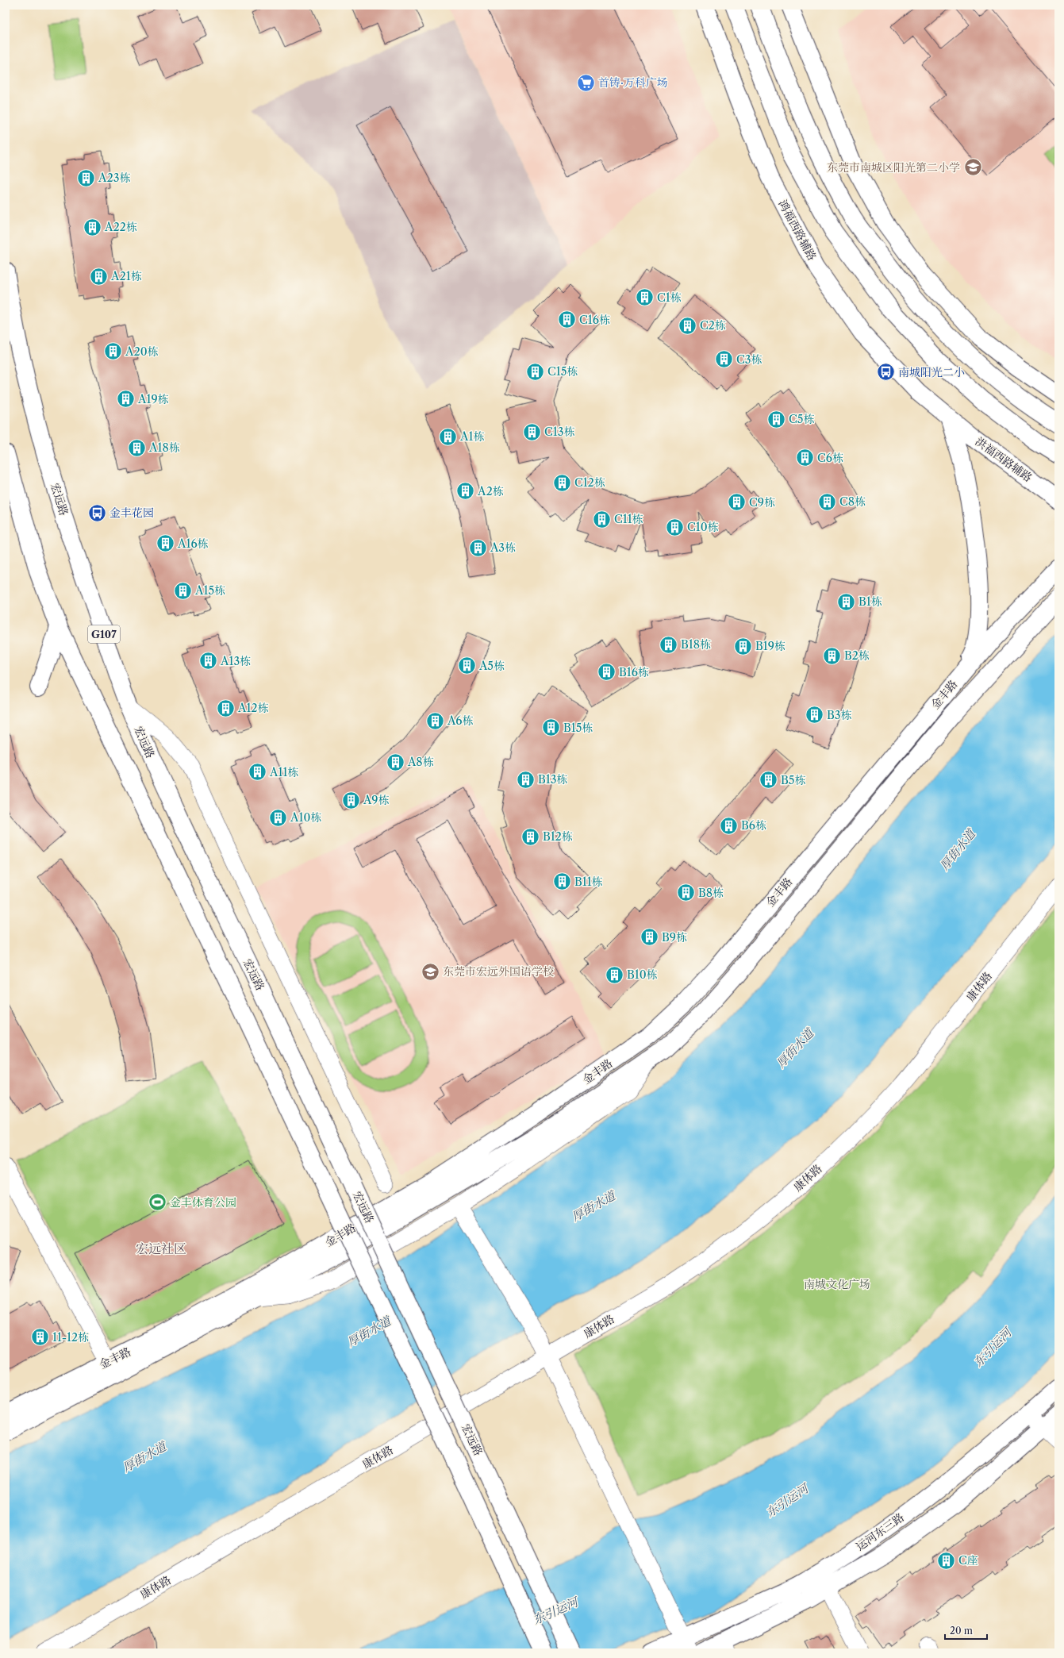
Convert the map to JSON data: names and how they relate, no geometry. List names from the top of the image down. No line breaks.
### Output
{"streets":{"main road":["鸿福西路辅路","洪福西路辅路","宏远路","G107","金丰路","运河东三路"],"street":["康体路"]},"crossings":[["鸿福西路辅路","洪福西路辅路"]],"districts":["宏远社区"],"water":["厚街水道","东引运河"],"parks":["南城文化广场"],"places":{"supermarket":["首铸·万科广场"],"school or university":["东莞市南城区阳光第二小学","东莞市宏远外国语学校"],"building":["A23栋","A22栋","A21栋","C1栋","C16栋","C2栋","A20栋","C3栋","C15栋","A19栋","C5栋","C13栋","A1栋","A18栋","C6栋","C12栋","A2栋","C8栋","C9栋","C11栋","C10栋","A16栋","A3栋","A15栋","B1栋","B18栋","B19栋","B2栋","A13栋","A5栋","B16栋","A12栋","B3栋","A6栋","B15栋","A8栋","A11栋","B13栋","B5栋","A9栋","A10栋","B6栋","B12栋","B11栋","B8栋","B9栋","B10栋","11-12栋","C座"],"bus stop":["南城阳光二小","金丰花园"],"sports":["金丰体育公园"]},"scale_bar":"20 m"}
